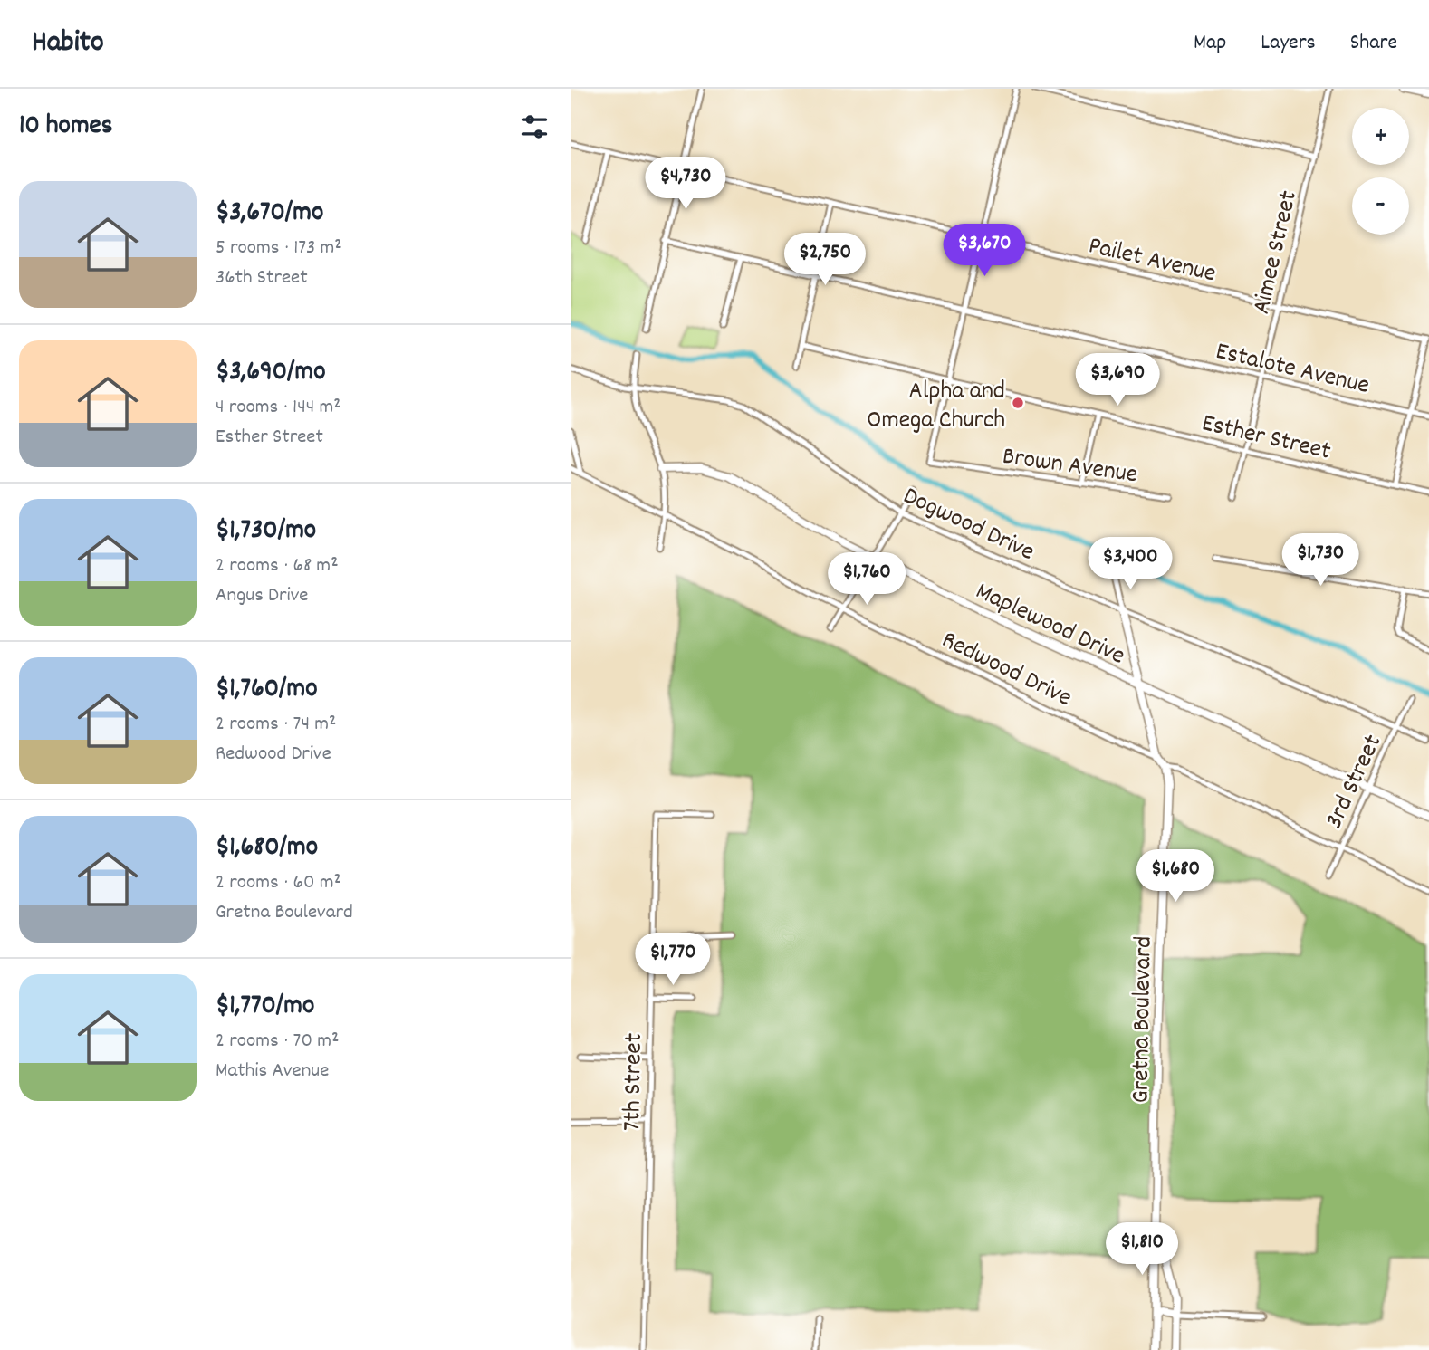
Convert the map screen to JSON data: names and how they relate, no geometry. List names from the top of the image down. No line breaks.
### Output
{"streets":{"street":["Aimee Street","Pailet Avenue","Estalote Avenue","Esther Street","Brown Avenue","Dogwood Drive","Maplewood Drive","Redwood Drive","3rd Street","Gretna Boulevard","7th Street"]},"crossings":[["Aimee Street","Pailet Avenue"],["Aimee Street","Estalote Avenue"],["Aimee Street","Esther Street"],["Esther Street","Brown Avenue"],["Dogwood Drive","3rd Street"],["Maplewood Drive","3rd Street"]],"places":["Alpha and Omega Church"],"page":{"header":"Habito","nav":["Map","Layers","Share"],"heading":"10 homes","map_buttons":["+","−"],"price":["$4,730","$3,670","$2,750","$3,690","$1,730","$3,400","$1,760","$1,680","$1,770","$1,810"],"list":[{"name":"$3,670/mo","note":"5 rooms · 173 m² · 36th Street"},{"name":"$3,690/mo","note":"4 rooms · 144 m² · Esther Street"},{"name":"$1,730/mo","note":"2 rooms · 68 m² · Angus Drive"},{"name":"$1,760/mo","note":"2 rooms · 74 m² · Redwood Drive"},{"name":"$1,680/mo","note":"2 rooms · 60 m² · Gretna Boulevard"},{"name":"$1,770/mo","note":"2 rooms · 70 m² · Mathis Avenue"}]}}
